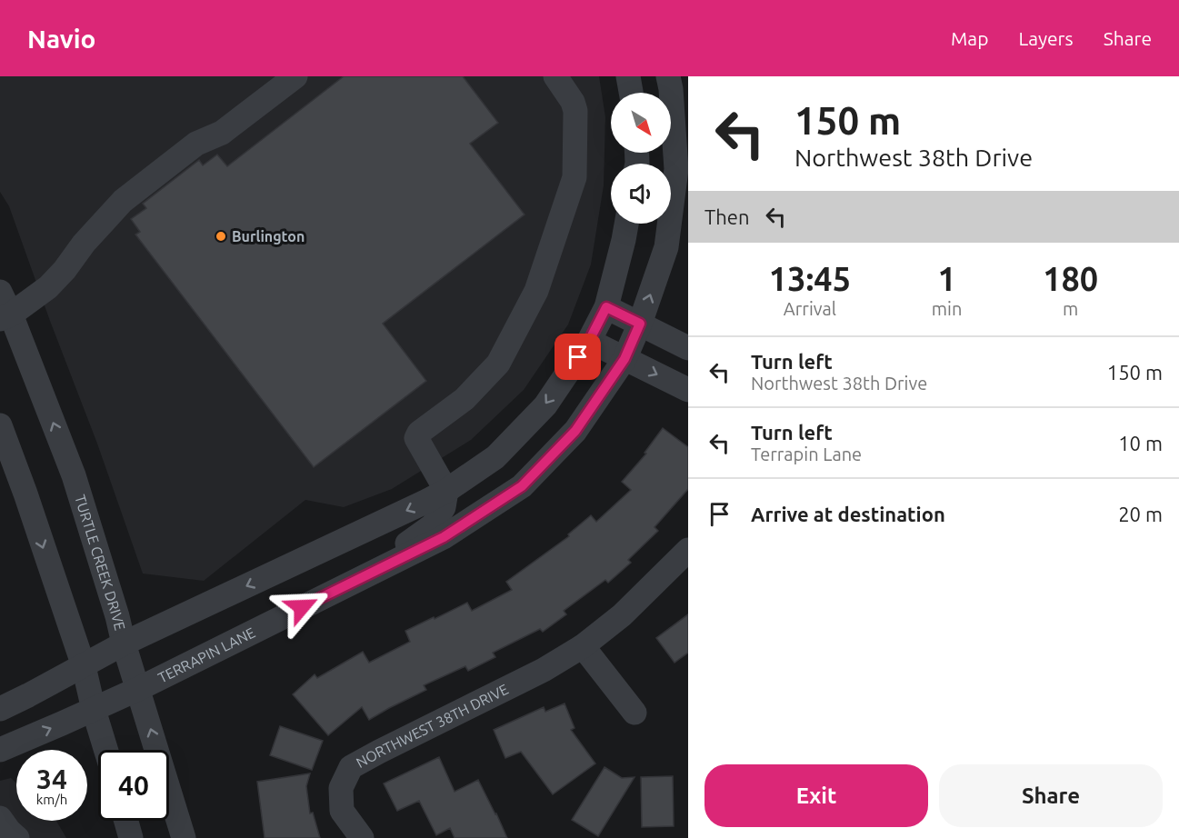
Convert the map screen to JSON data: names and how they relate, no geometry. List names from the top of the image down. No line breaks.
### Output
{"streets":{"street":["TURTLE CREEK DRIVE","TERRAPIN LANE","NORTHWEST 38TH DRIVE"]},"crossings":[["TURTLE CREEK DRIVE","TERRAPIN LANE"]],"places":["Burlington"],"north":"bottom right","page":{"header":"Navio","nav":["Map","Layers","Share"],"turn":["150 m","Northwest 38th Drive"],"then":"Then","eta":["13:45","Arrival","1","min","180","m"],"list":[{"name":"Turn left","note":"Northwest 38th Drive","value":"150 m"},{"name":"Turn left","note":"Terrapin Lane","value":"10 m"},{"name":"Arrive at destination","value":"20 m"}],"speed":"34 km/h","limit":"40","buttons":["Exit","Share"]}}
